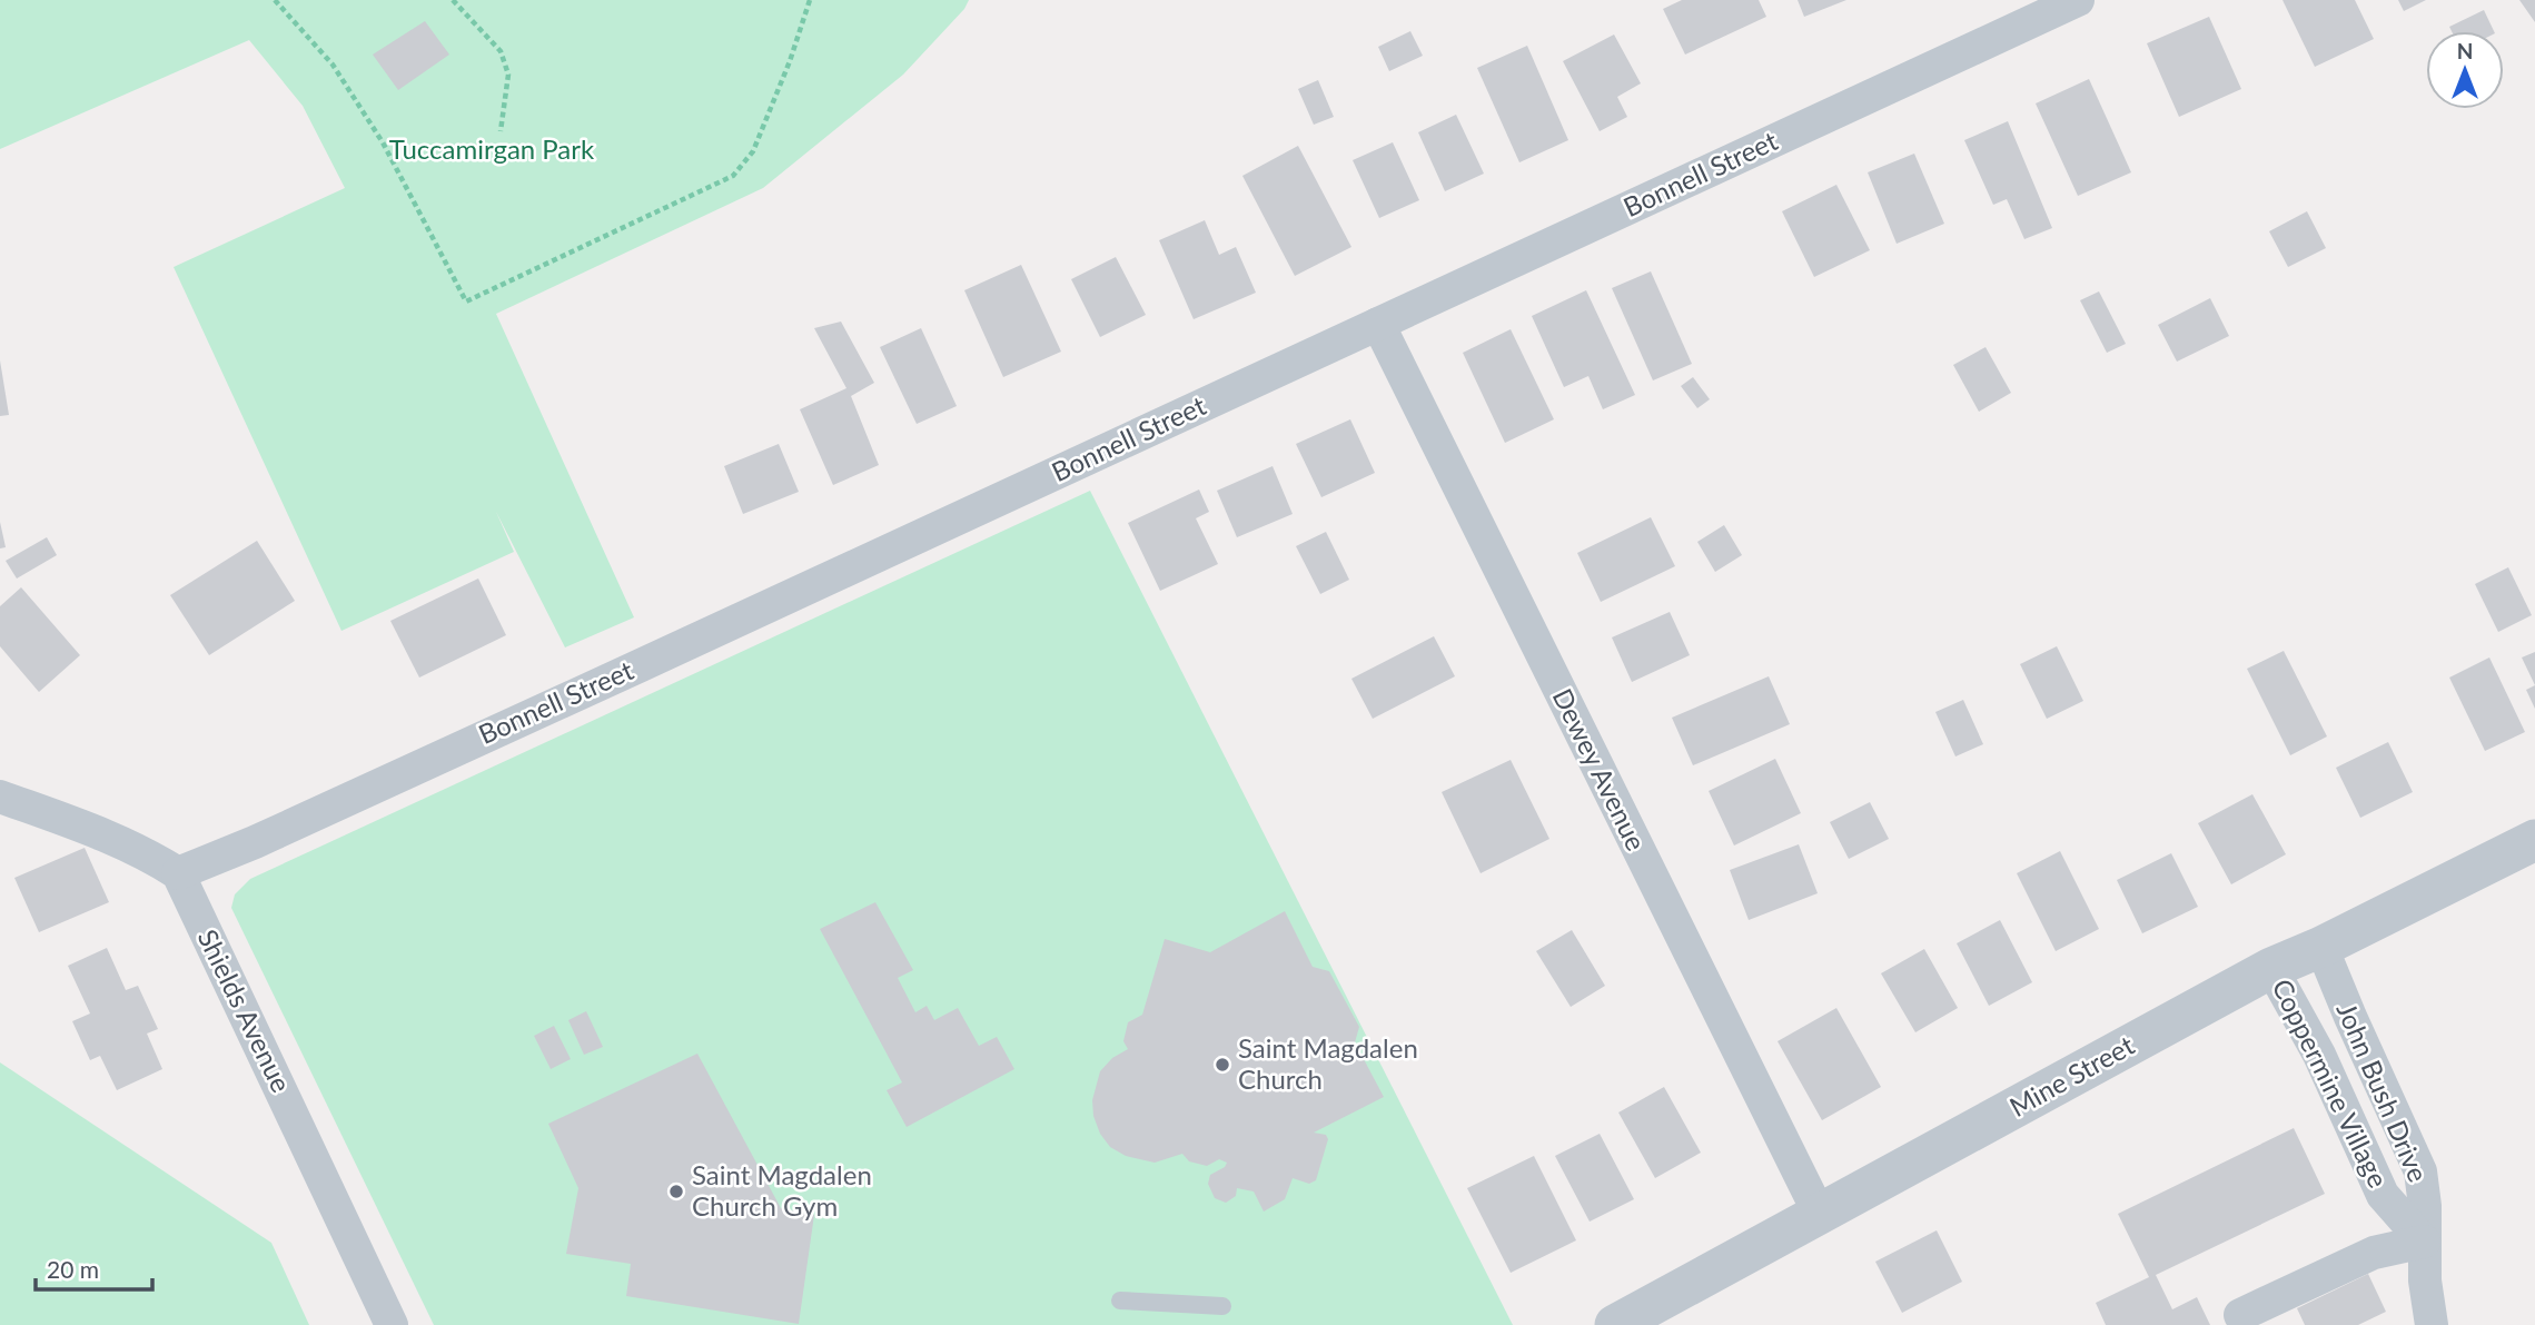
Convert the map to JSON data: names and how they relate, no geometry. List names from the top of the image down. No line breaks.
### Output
{"streets":{"street":["Bonnell Street","Dewey Avenue","Shields Avenue","Mine Street","Coppermine Village","John Bush Drive"]},"crossings":[["Bonnell Street","Dewey Avenue"],["Bonnell Street","Shields Avenue"],["Dewey Avenue","Mine Street"],["Mine Street","Coppermine Village"],["Mine Street","John Bush Drive"],["Coppermine Village","John Bush Drive"]],"parks":["Tuccamirgan Park"],"places":["Saint Magdalen Church","Saint Magdalen Church Gym"],"scale_bar":"20 m","north":"top"}
